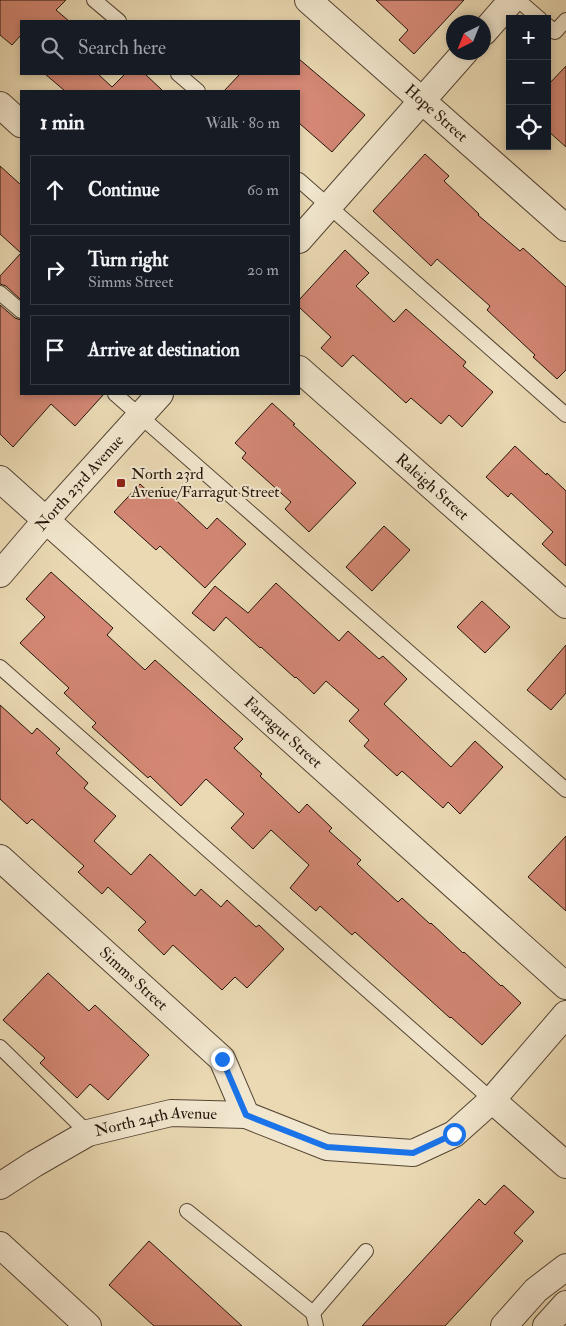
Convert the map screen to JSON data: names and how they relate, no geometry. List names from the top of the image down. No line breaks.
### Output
{"streets":{"street":["Hope Street","North 23rd Avenue","Raleigh Street","Farragut Street","Simms Street","North 24th Avenue"]},"crossings":[["North 23rd Avenue","Farragut Street"],["Simms Street","North 24th Avenue"]],"places":{"transit":["North 23rd Avenue/Farragut Street"]},"north":"bottom left","page":{"map_buttons":["+","−"],"search":"Search here","heading":["1 min","Walk · 80 m"],"list":[["Continue","60 m"],["Turn right","Simms Street","20 m"],"Arrive at destination"]}}
